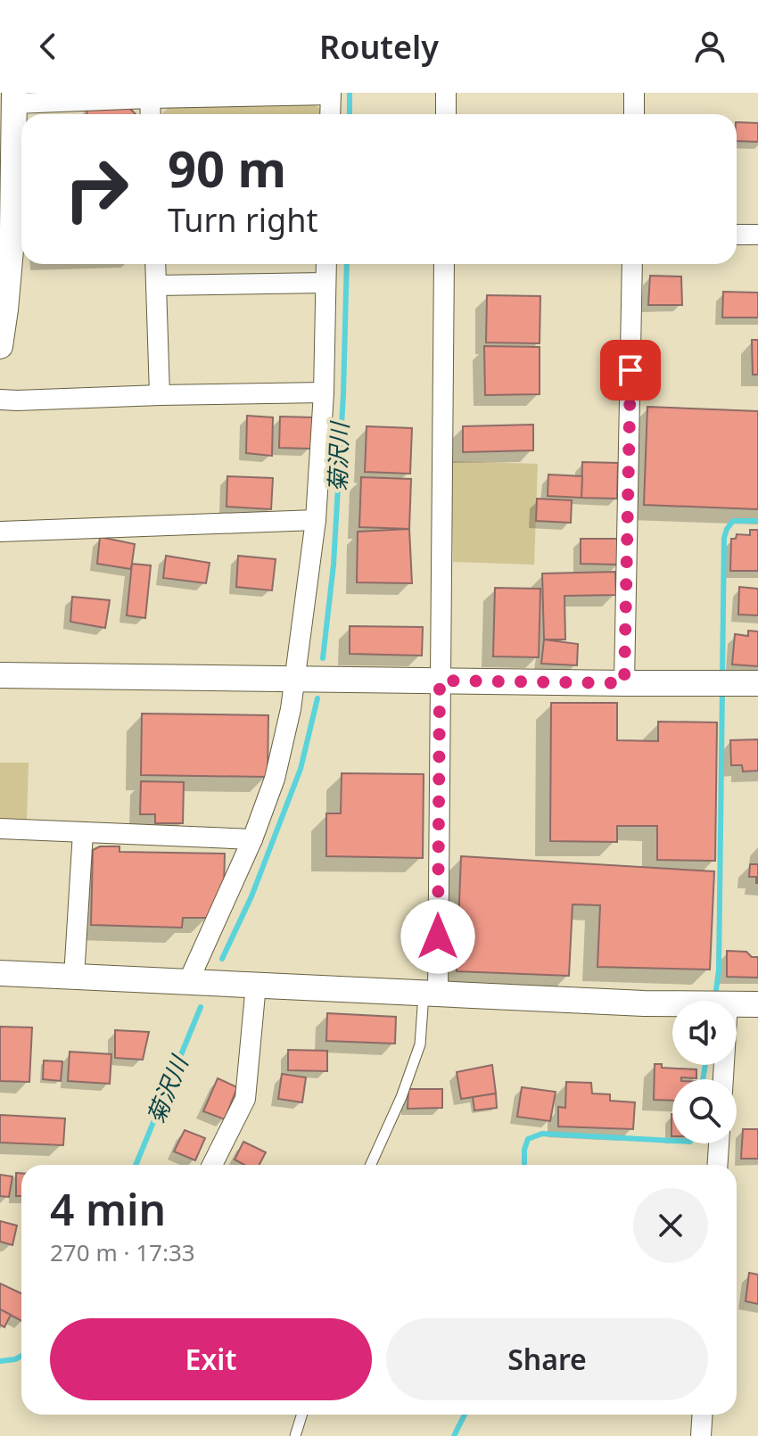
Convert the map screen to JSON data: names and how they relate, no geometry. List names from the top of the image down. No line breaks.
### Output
{"water":["菊沢川"],"page":{"header":"Routely","turn":["90 m","Turn right"],"heading":["4 min","270 m · 17:33"],"buttons":["Exit","Share"]}}
